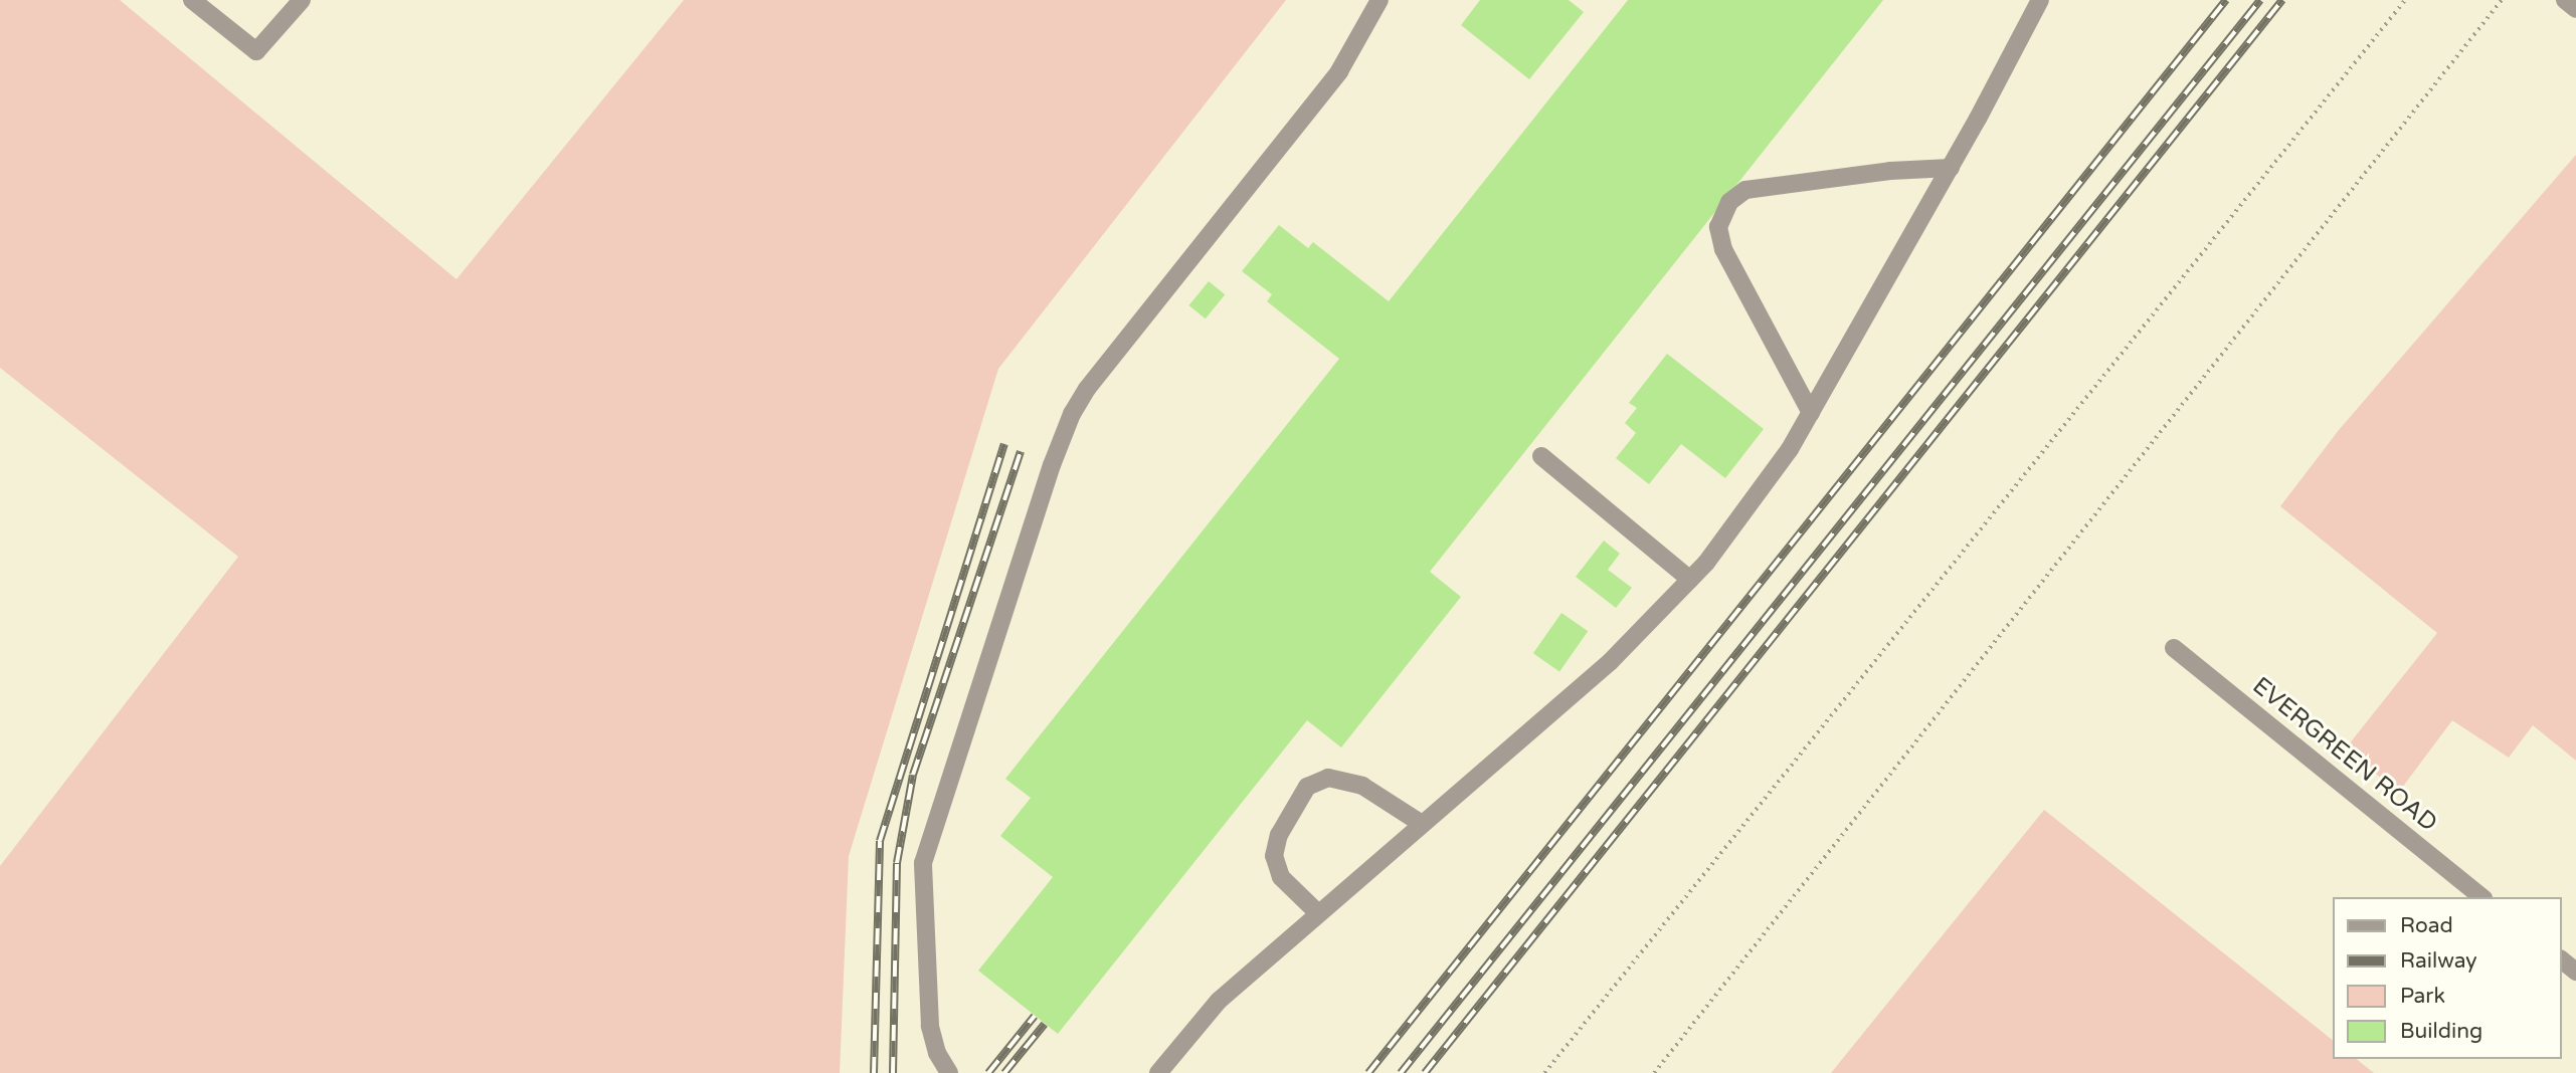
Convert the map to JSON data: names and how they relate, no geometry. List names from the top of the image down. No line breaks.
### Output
{"streets":{"street":["EVERGREEN ROAD"]},"legend":["Road","Railway","Park","Building"]}
